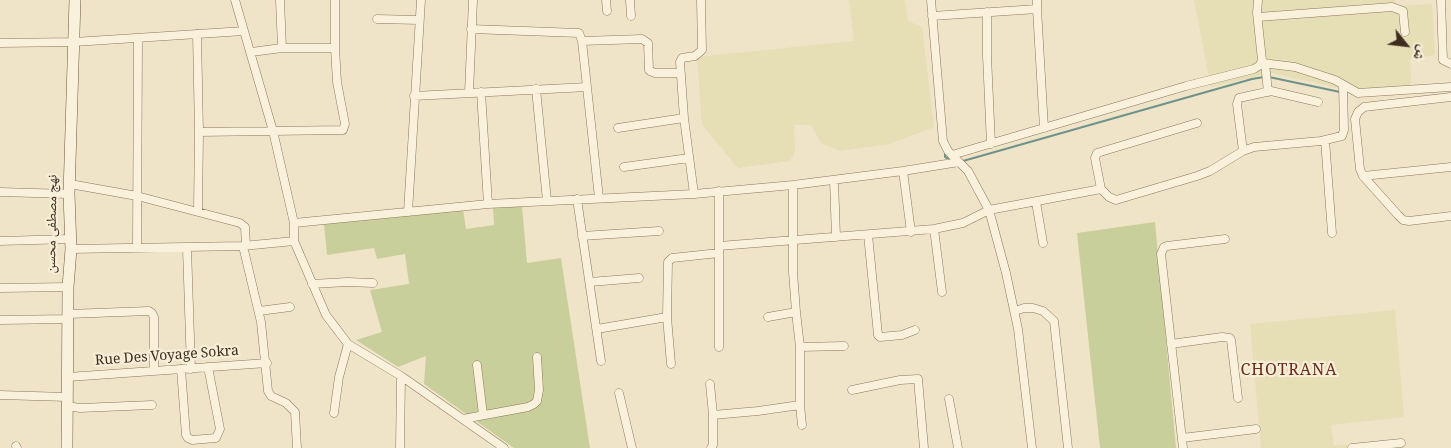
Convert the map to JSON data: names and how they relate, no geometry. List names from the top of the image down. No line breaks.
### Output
{"streets":{"main road":["نهج مصطفى محسن"],"street":["Rue Des Voyage Sokra"]},"crossings":[["نهج مصطفى محسن","Rue Des Voyage Sokra"]],"districts":["CHOTRANA"],"north":"bottom right"}
